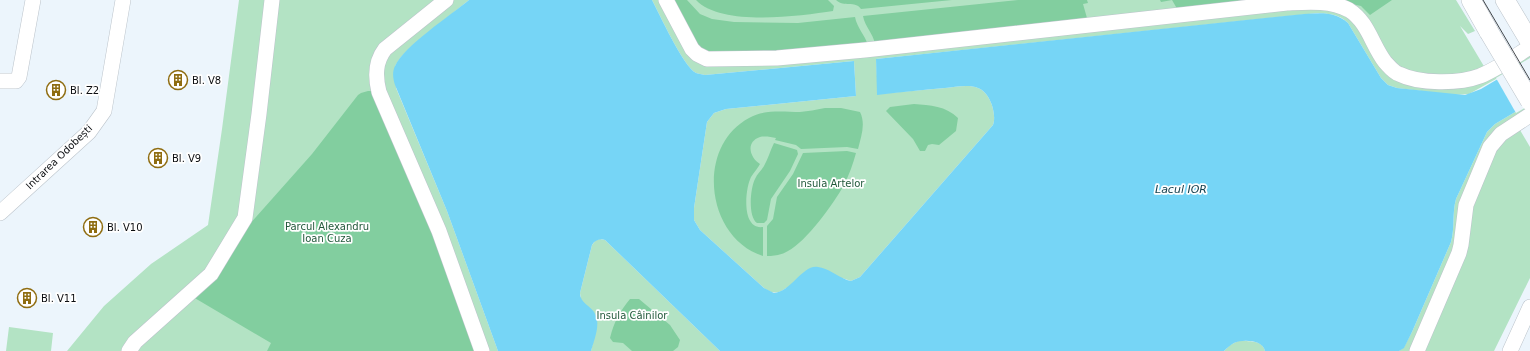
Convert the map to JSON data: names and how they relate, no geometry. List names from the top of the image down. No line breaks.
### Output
{"streets":{"street":["Intrarea Odobești"]},"water":["Lacul IOR"],"parks":["Insula Artelor","Parcul Alexandru Ioan Cuza","Insula Câinilor"],"places":{"building":["Bl. V8","Bl. Z2","Bl. V9","Bl. V10","Bl. V11"]}}
